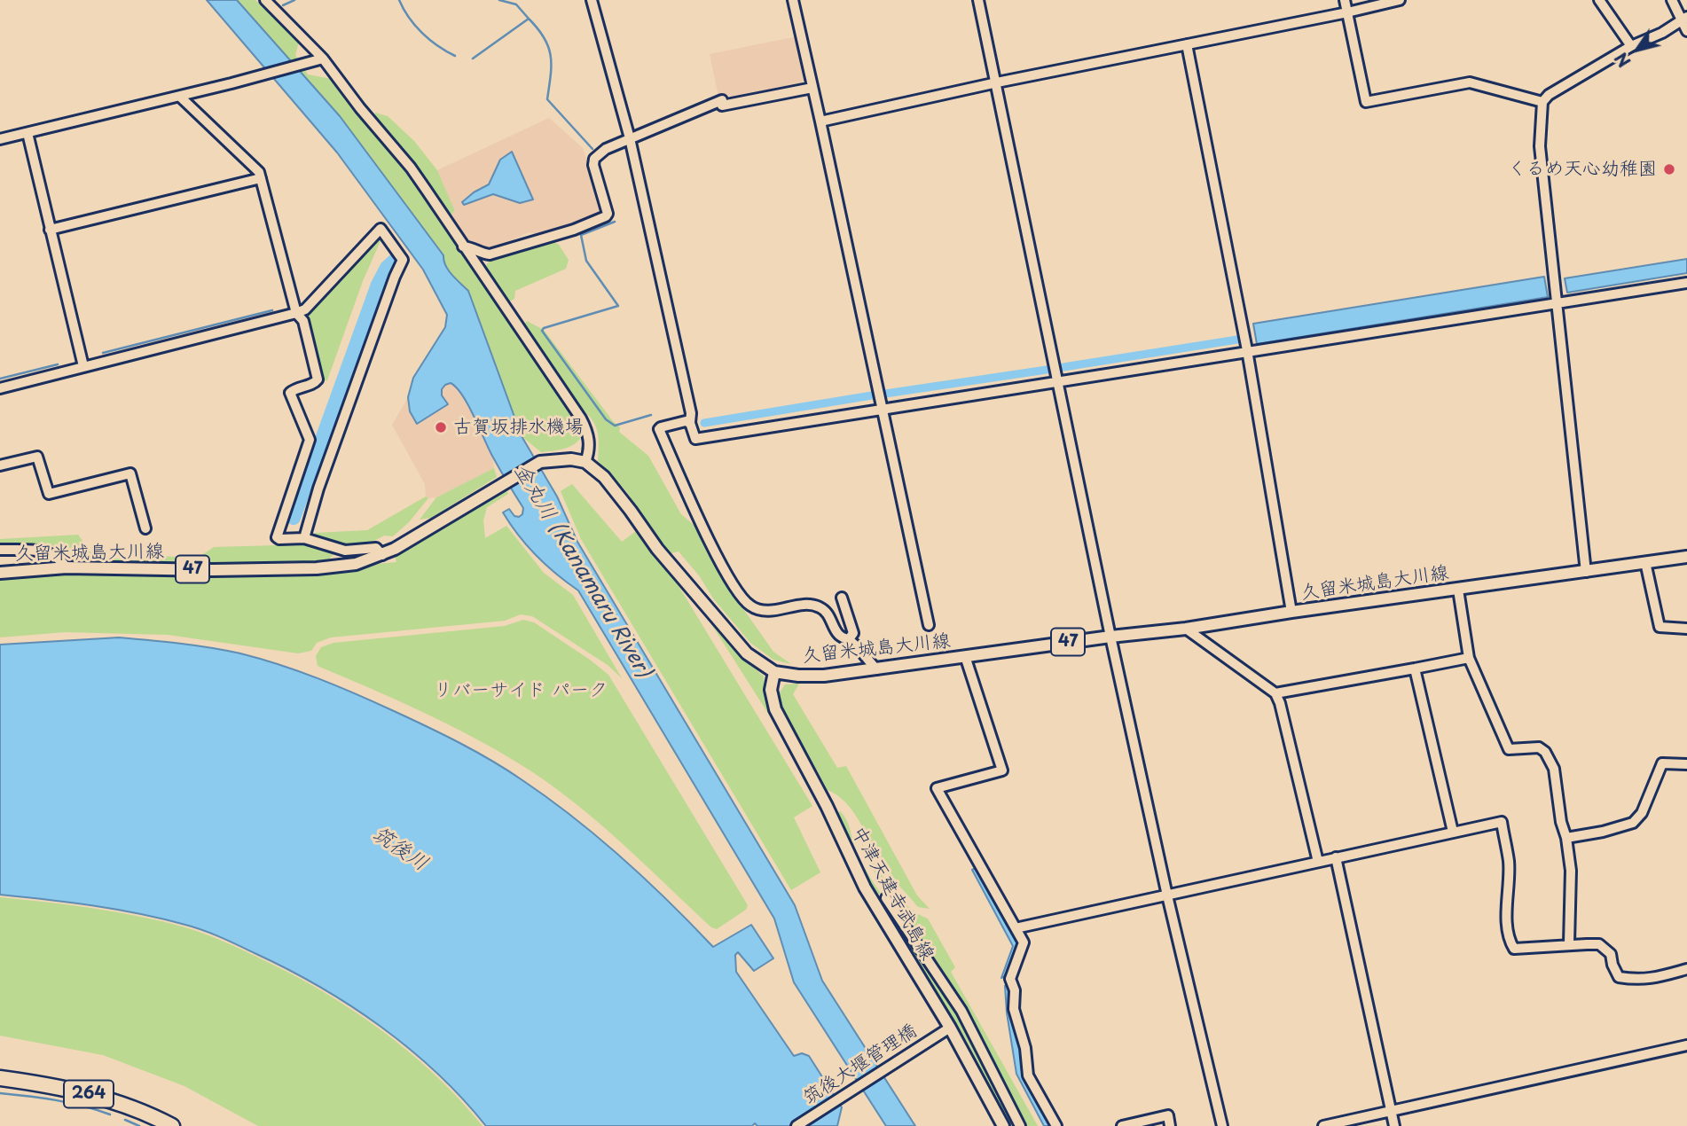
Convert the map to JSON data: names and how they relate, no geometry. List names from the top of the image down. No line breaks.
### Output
{"streets":{"highway":["264"],"main road":["久留米城島大川線","47","中津天建寺武島線"],"street":["筑後大堰管理橋"]},"crossings":[["久留米城島大川線","中津天建寺武島線"],["中津天建寺武島線","筑後大堰管理橋"]],"water":["金丸川 (Kanamaru River)","筑後川"],"parks":["リバーサイド パーク"],"places":["くるめ天心幼稚園","古賀坂排水機場"],"north":"bottom left"}
